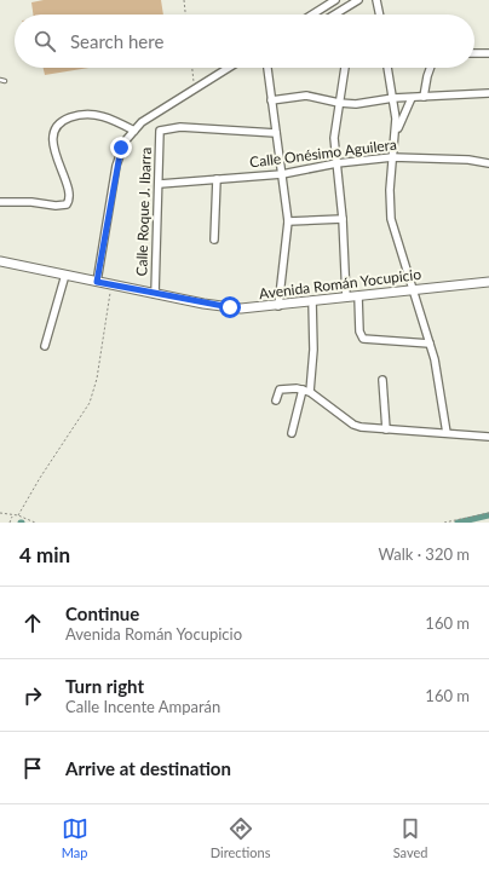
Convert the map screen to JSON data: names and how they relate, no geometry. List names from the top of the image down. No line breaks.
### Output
{"streets":{"street":["Calle Onésimo Aguilera","Calle Roque J. Ibarra","Avenida Román Yocupicio"]},"crossings":[["Calle Onésimo Aguilera","Calle Roque J. Ibarra"],["Calle Roque J. Ibarra","Avenida Román Yocupicio"]],"page":{"search":"Search here","heading":["4 min","Walk · 320 m"],"list":[["Continue","Avenida Román Yocupicio","160 m"],["Turn right","Calle Incente Amparán","160 m"],"Arrive at destination"],"nav":["Map","Directions","Saved"]}}
